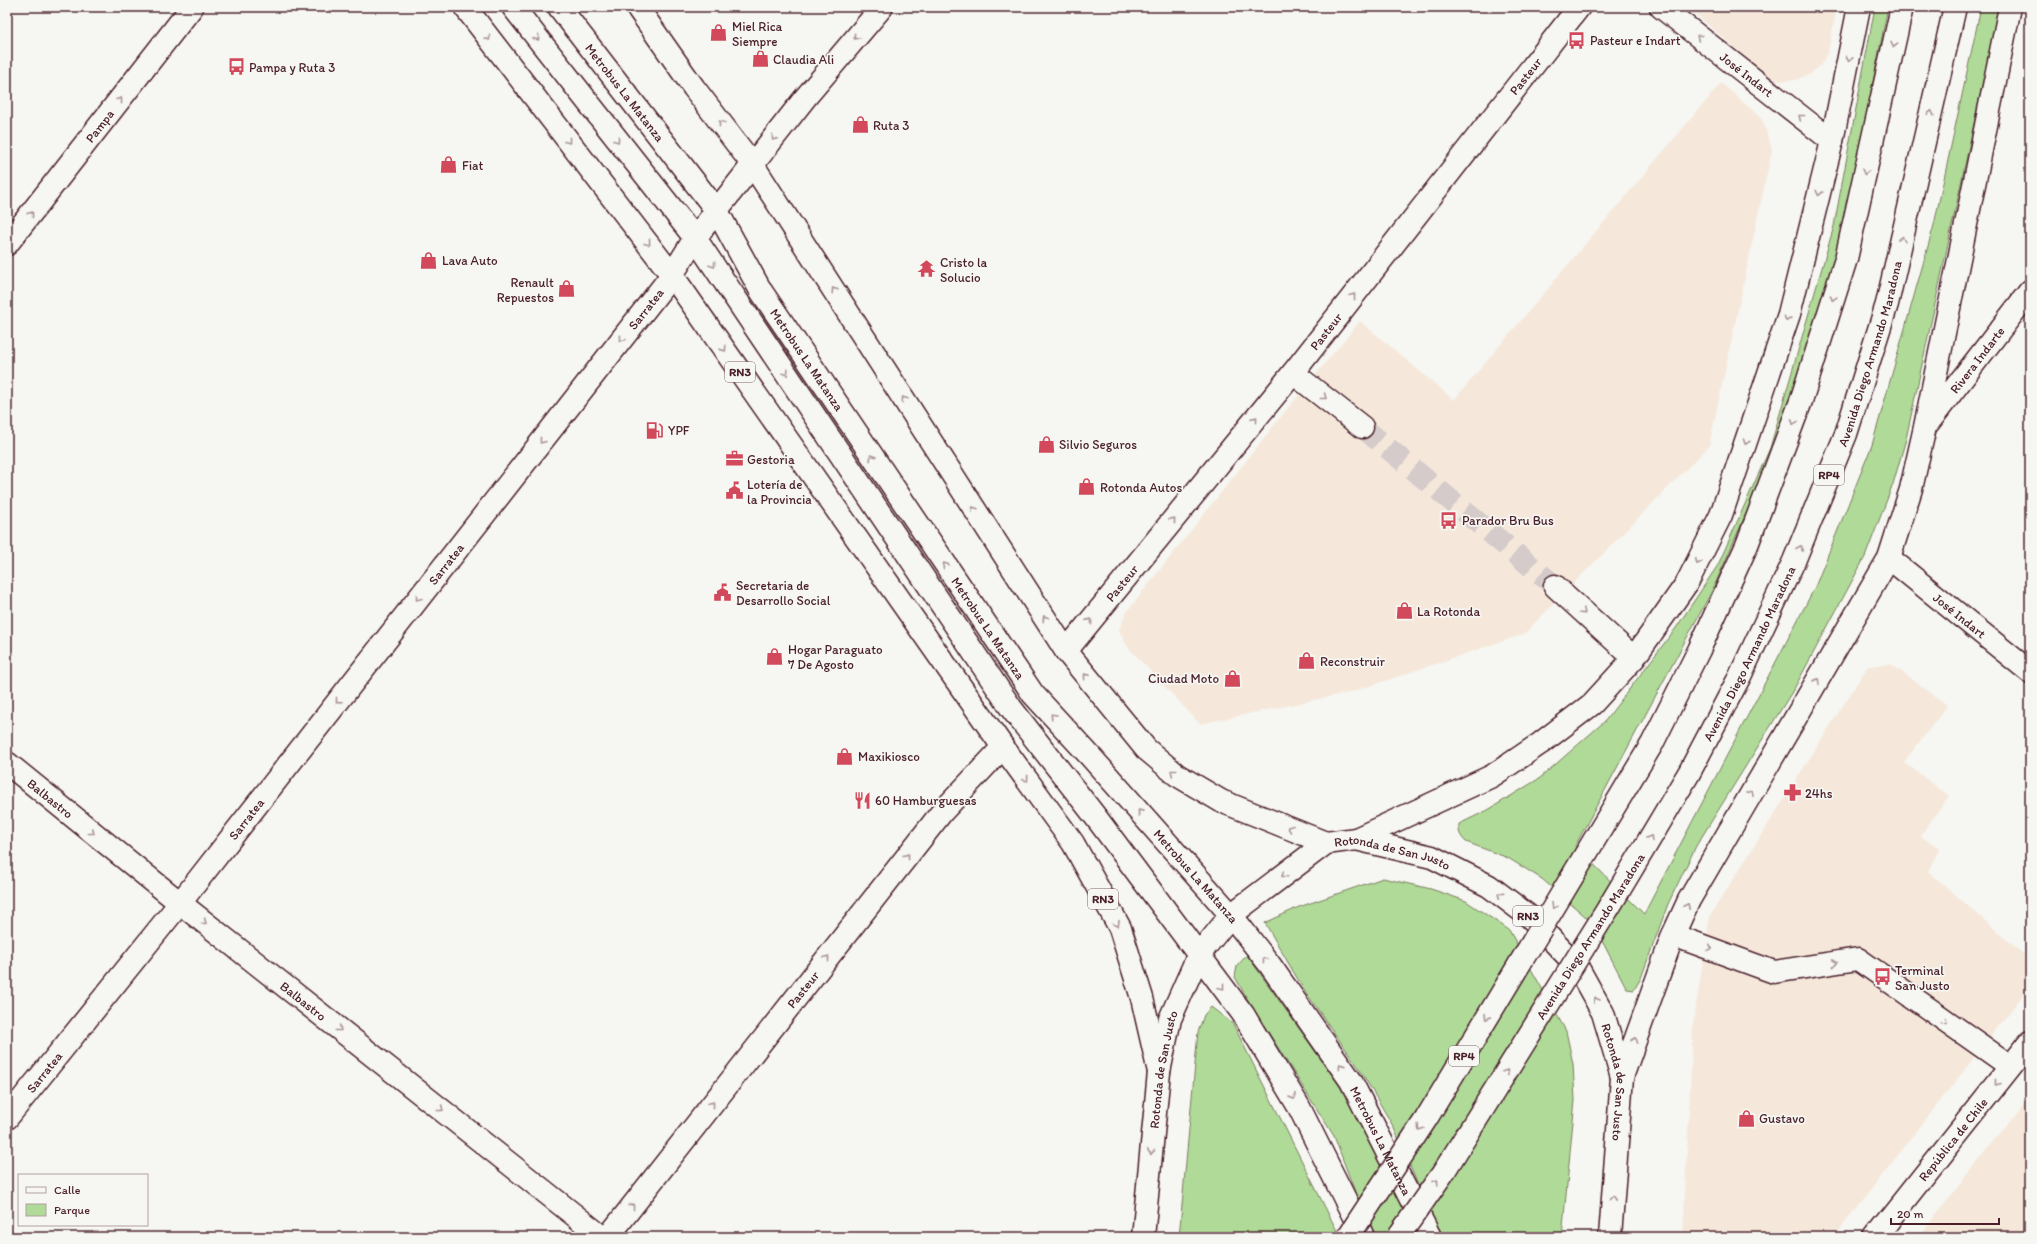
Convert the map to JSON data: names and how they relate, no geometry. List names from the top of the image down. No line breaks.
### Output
{"streets":{"main road":["José Indart","Pasteur","Metrobus La Matanza","Pampa","Sarratea","Avenida Diego Armando Maradona","Rivera Indarte","RN3","RP4","Balbastro","Rotonda de San Justo","República de Chile"]},"crossings":[["Pasteur","RN3"],["Metrobus La Matanza","Sarratea"],["Metrobus La Matanza","Rotonda de San Justo"],["Sarratea","RN3"],["Sarratea","Balbastro"],["RN3","Rotonda de San Justo"]],"one_way":["José Indart","Pasteur","Pampa","Sarratea","Balbastro","República de Chile"],"places":{"shop":["Miel Rica Siempre","Claudia Ali","Ruta 3","Fiat","Lava Auto","Renault Repuestos","Silvio Seguros","Rotonda Autos","La Rotonda","Hogar Paraguato 7 De Agosto","Reconstruir","Ciudad Moto","Maxikiosco","Gustavo"],"bus stop":["Pasteur e Indart","Pampa y Ruta 3","Parador Bru Bus","Terminal San Justo"],"temple":["Cristo la Solucio"],"fuel station":["YPF"],"office":["Gestoria"],"public building":["Lotería de la Provincia","Secretaria de Desarrollo Social"],"pharmacy":["24hs"],"restaurant":["60 Hamburguesas"]},"legend":["Calle","Parque"],"scale_bar":"20 m"}
